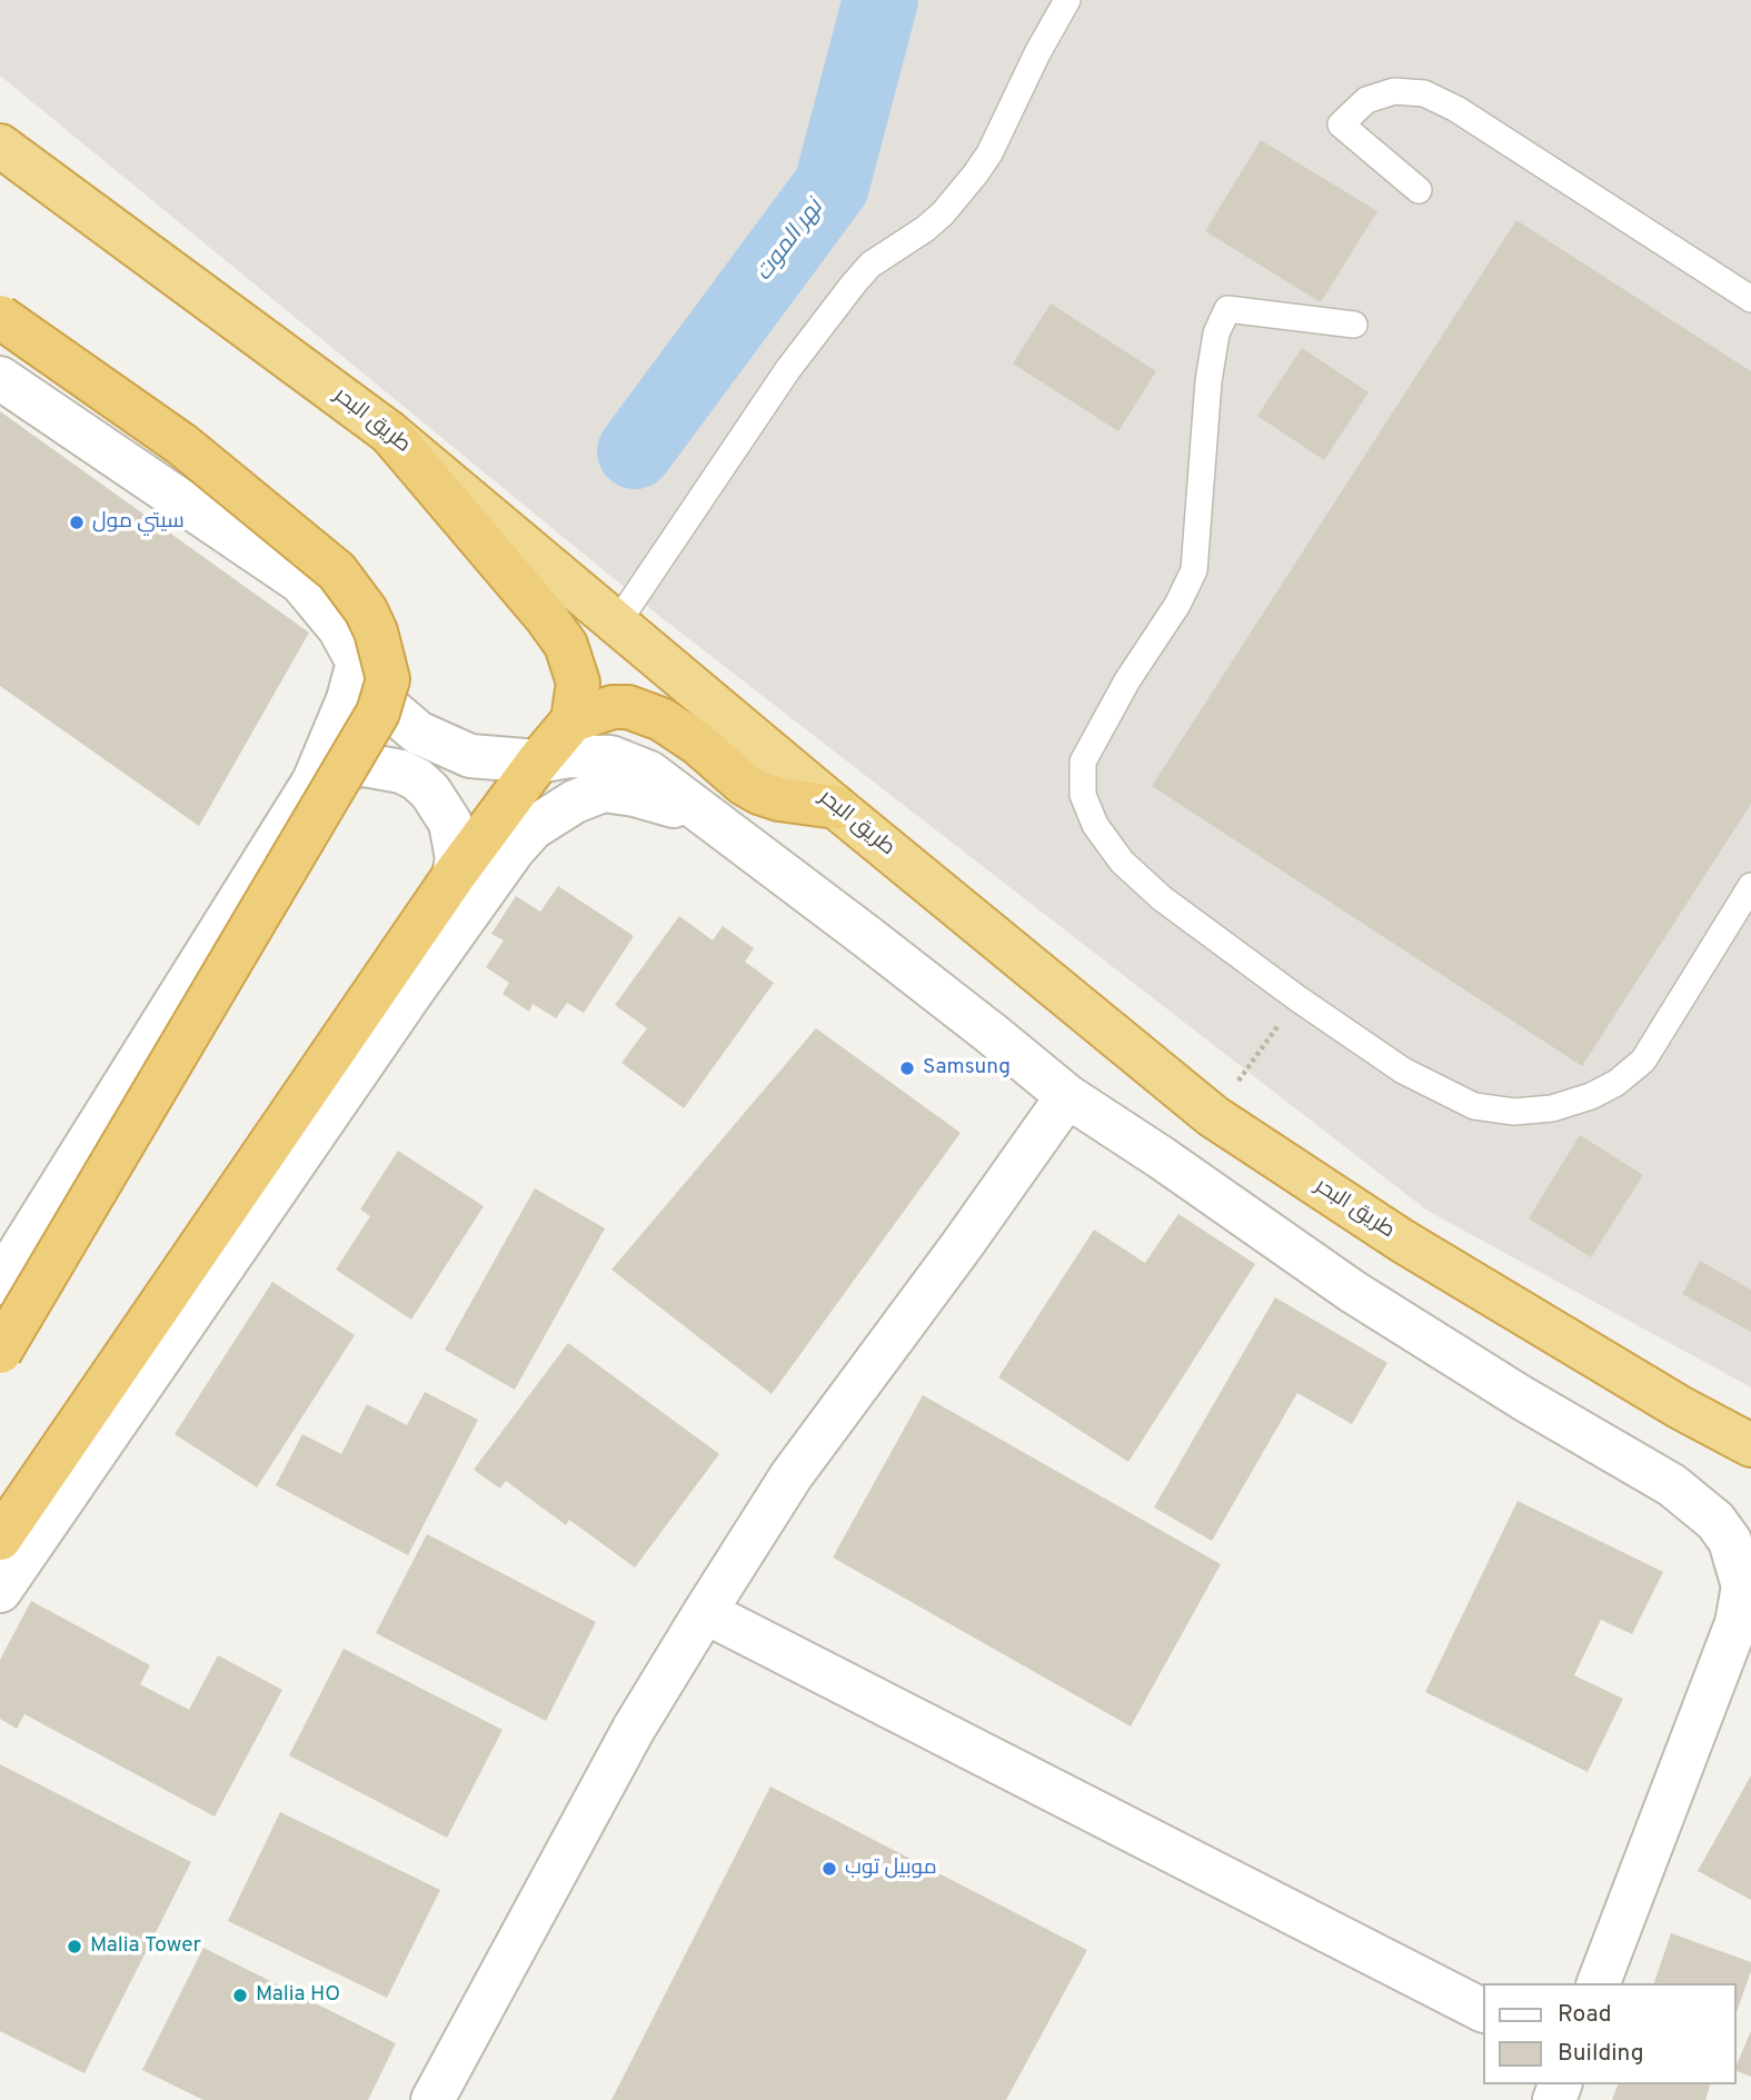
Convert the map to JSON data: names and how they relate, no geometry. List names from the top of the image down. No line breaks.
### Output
{"streets":{"highway":["طريق البحر"]},"water":["نهر الموت"],"places":["سيتي مول","Samsung","موبيل توب","Malia Tower","Malia HO"],"legend":["Road","Building"]}
